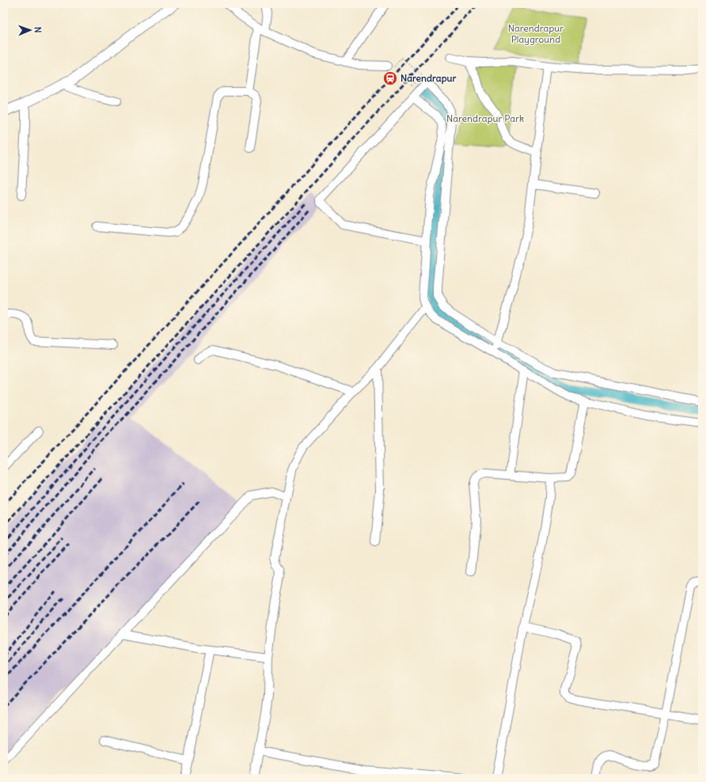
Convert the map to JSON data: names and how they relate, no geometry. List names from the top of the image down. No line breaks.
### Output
{"parks":["Narendrapur Playground","Narendrapur Park"],"places":{"station":["Narendrapur"]},"north":"right"}
